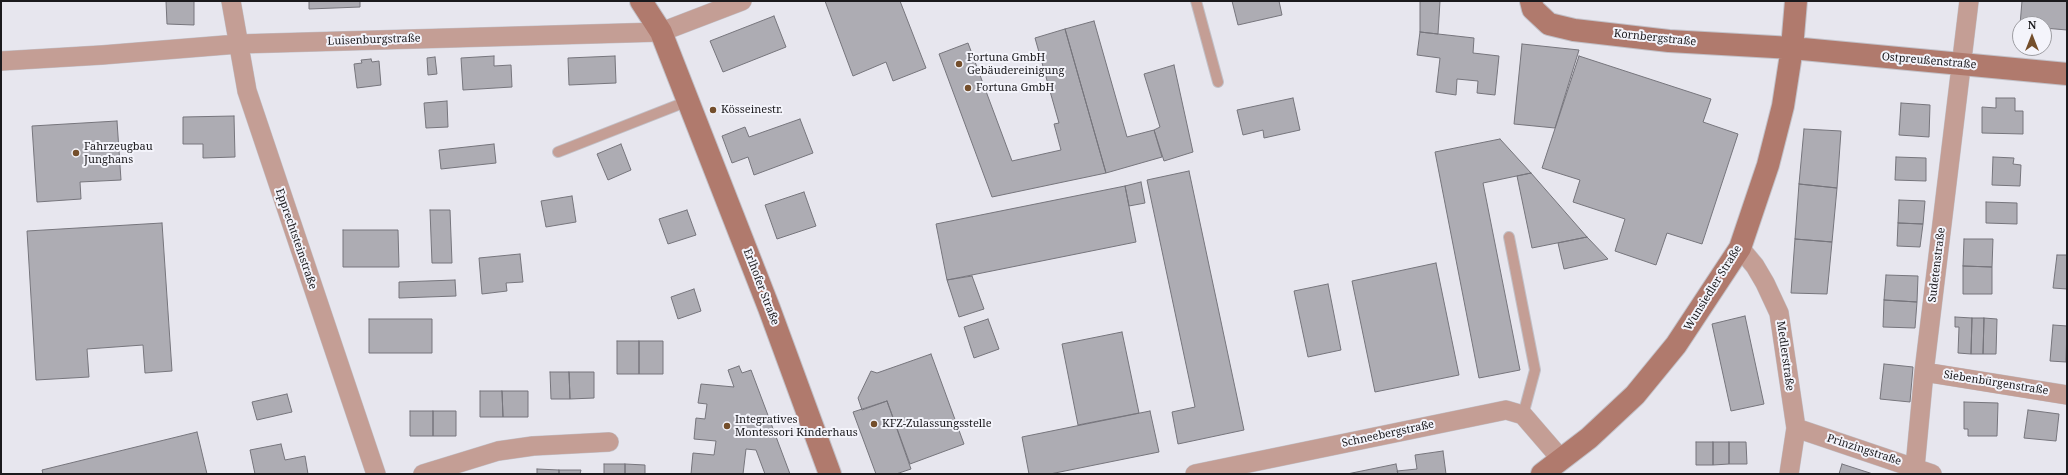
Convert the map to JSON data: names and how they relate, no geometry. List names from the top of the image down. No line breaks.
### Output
{"streets":{"street":["Kornbergstraße","Luisenburgstraße","Ostpreußenstraße","Epprechtsteinstraße","Sudetenstraße","Erlhofer Straße","Wunsiedler Straße","Medlerstraße","Siebenbürgenstraße","Schneebergstraße","Prinzingstraße"]},"crossings":[["Kornbergstraße","Ostpreußenstraße"],["Kornbergstraße","Wunsiedler Straße"],["Luisenburgstraße","Epprechtsteinstraße"],["Luisenburgstraße","Erlhofer Straße"],["Ostpreußenstraße","Sudetenstraße"],["Ostpreußenstraße","Wunsiedler Straße"],["Sudetenstraße","Siebenbürgenstraße"],["Sudetenstraße","Prinzingstraße"],["Wunsiedler Straße","Medlerstraße"],["Medlerstraße","Prinzingstraße"]],"places":["Fortuna GmbH Gebäudereinigung","Fortuna GmbH","Kösseinestr.","Fahrzeugbau Junghans","KFZ-Zulassungsstelle","Integratives Montessori Kinderhaus"],"north":"top"}
